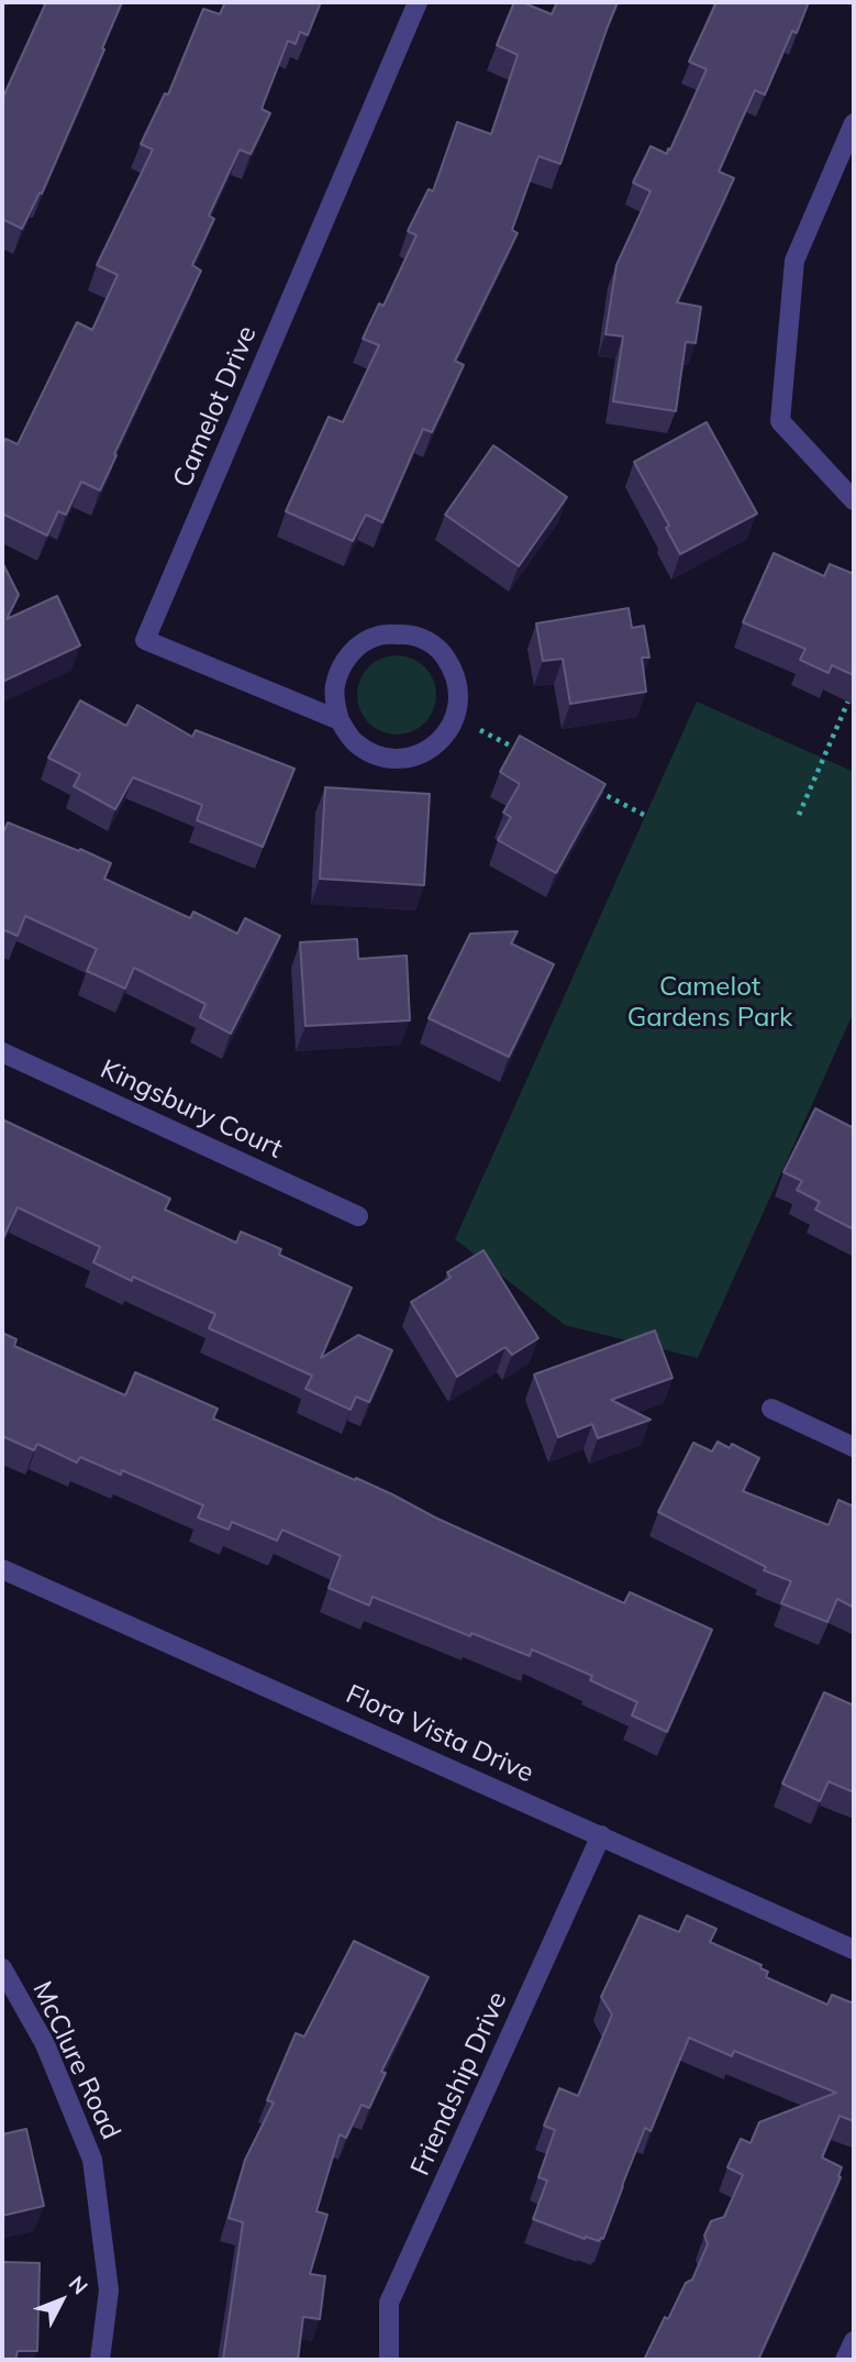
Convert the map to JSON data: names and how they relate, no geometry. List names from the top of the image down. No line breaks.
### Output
{"streets":{"street":["Camelot Drive","Kingsbury Court","Flora Vista Drive","McClure Road","Friendship Drive"]},"crossings":[["Flora Vista Drive","Friendship Drive"]],"parks":["Camelot Gardens Park"],"north":"top right"}
